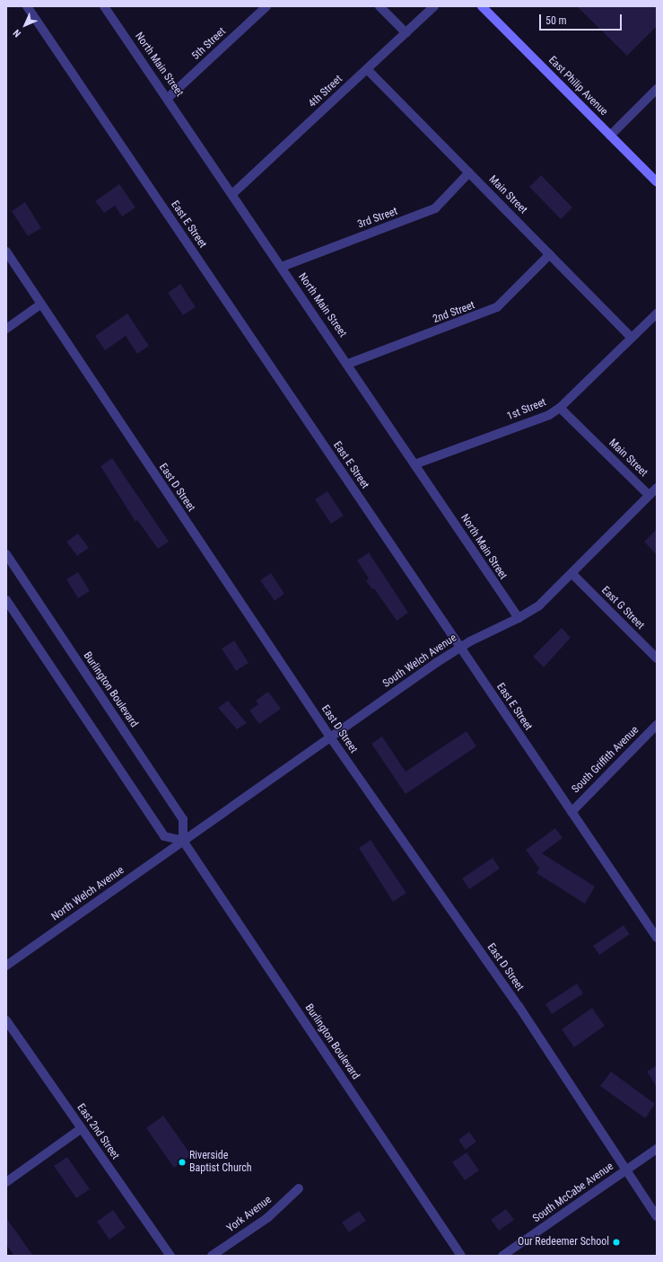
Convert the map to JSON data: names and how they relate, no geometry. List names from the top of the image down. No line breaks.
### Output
{"streets":{"main road":["East Philip Avenue"],"street":["5th Street","North Main Street","4th Street","Main Street","3rd Street","East E Street","2nd Street","1st Street","East D Street","East G Street","South Welch Avenue","Burlington Boulevard","South Griffith Avenue","North Welch Avenue","East 2nd Street","South McCabe Avenue","York Avenue"]},"crossings":[["5th Street","North Main Street"],["North Main Street","4th Street"],["North Main Street","3rd Street"],["North Main Street","2nd Street"],["North Main Street","1st Street"],["North Main Street","South Welch Avenue"],["4th Street","Main Street"],["Main Street","3rd Street"],["Main Street","2nd Street"],["Main Street","1st Street"],["Main Street","South Welch Avenue"],["East E Street","South Welch Avenue"],["East E Street","South Griffith Avenue"],["East D Street","South Welch Avenue"],["East D Street","South McCabe Avenue"],["East G Street","South Welch Avenue"],["South Welch Avenue","Burlington Boulevard"],["South Welch Avenue","North Welch Avenue"],["Burlington Boulevard","North Welch Avenue"]],"places":["Riverside Baptist Church","Our Redeemer School"],"scale_bar":"50 m","north":"bottom left"}
